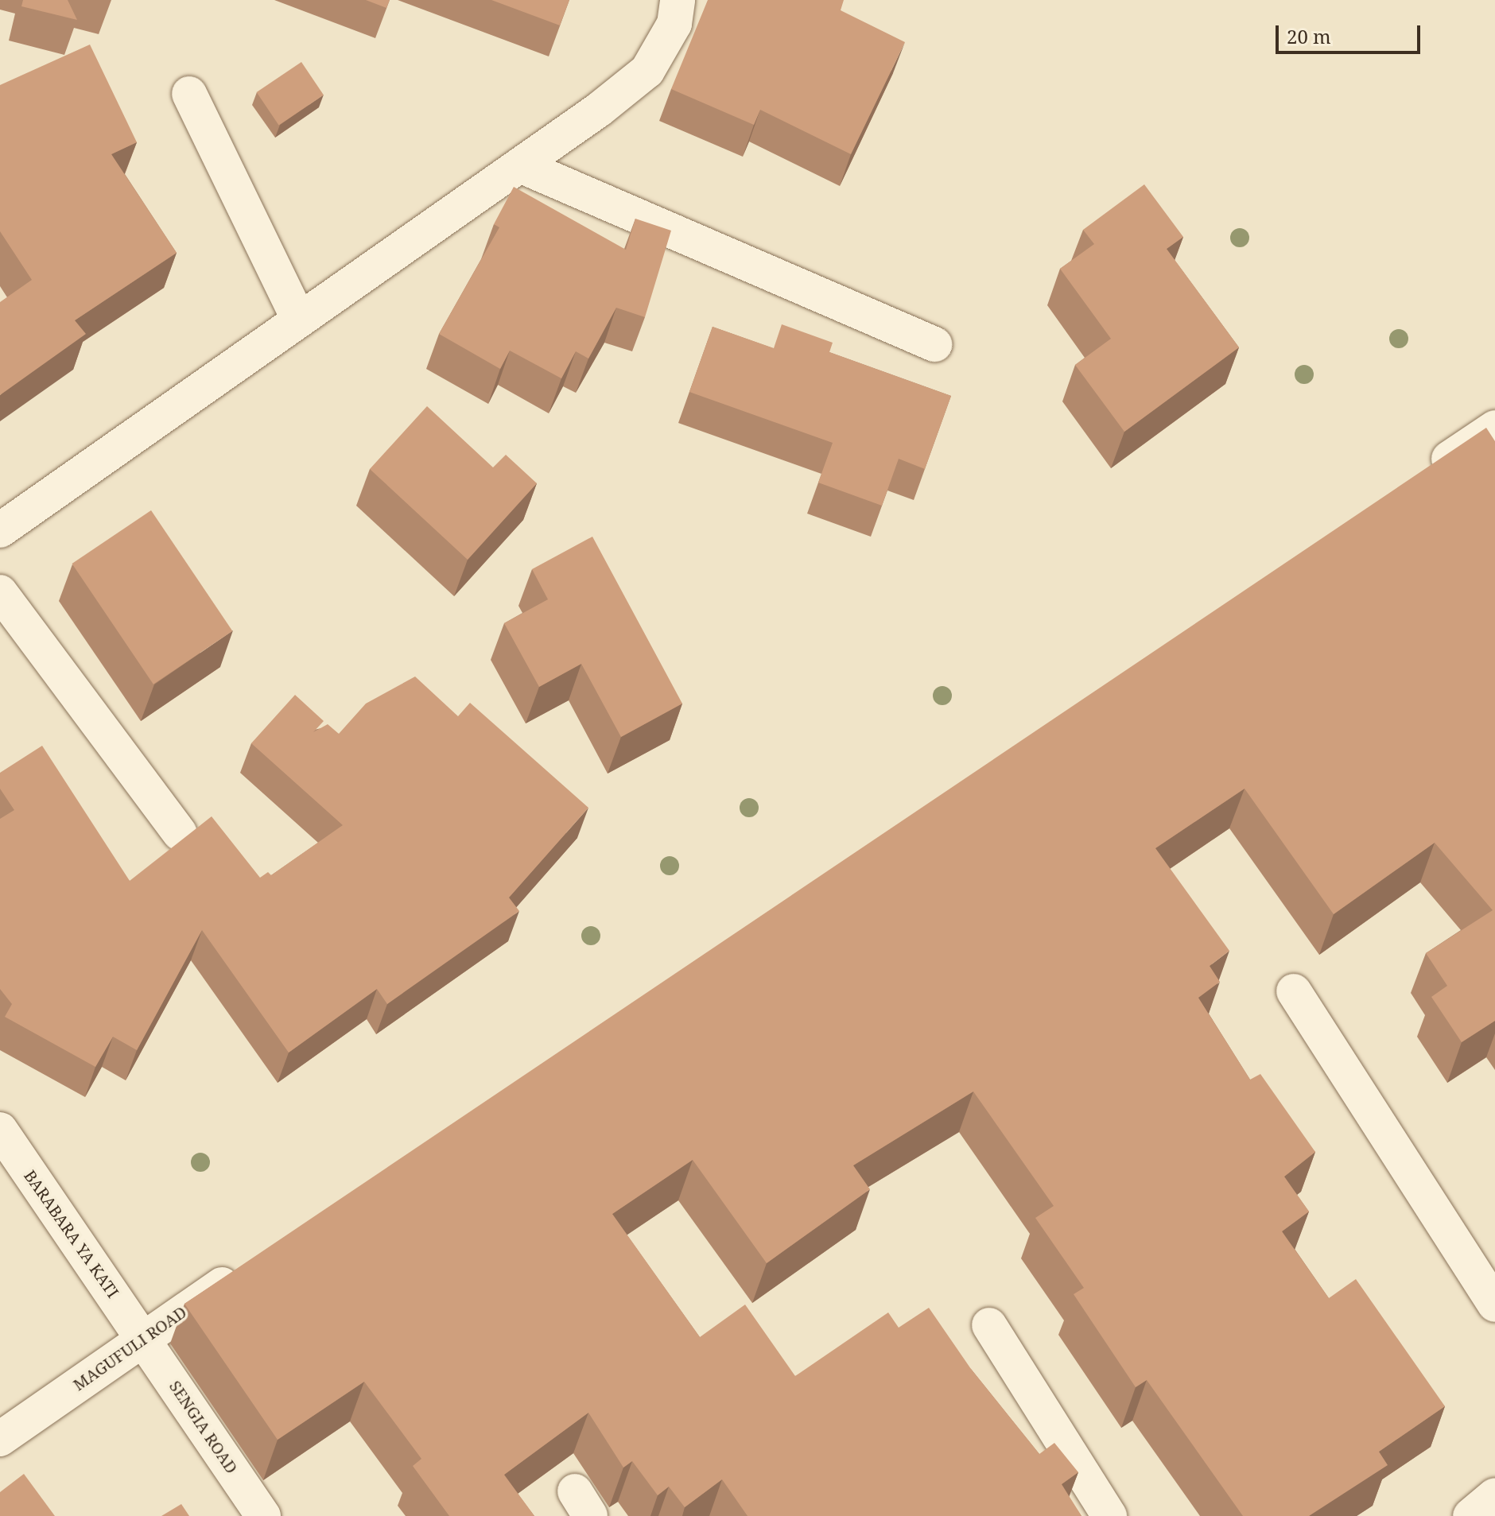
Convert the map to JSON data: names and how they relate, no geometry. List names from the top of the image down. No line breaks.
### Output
{"streets":{"street":["BARABARA YA KATI","MAGUFULI ROAD","SENGIA ROAD"]},"crossings":[["BARABARA YA KATI","MAGUFULI ROAD"],["BARABARA YA KATI","SENGIA ROAD"],["MAGUFULI ROAD","SENGIA ROAD"]],"scale_bar":"20 m"}
